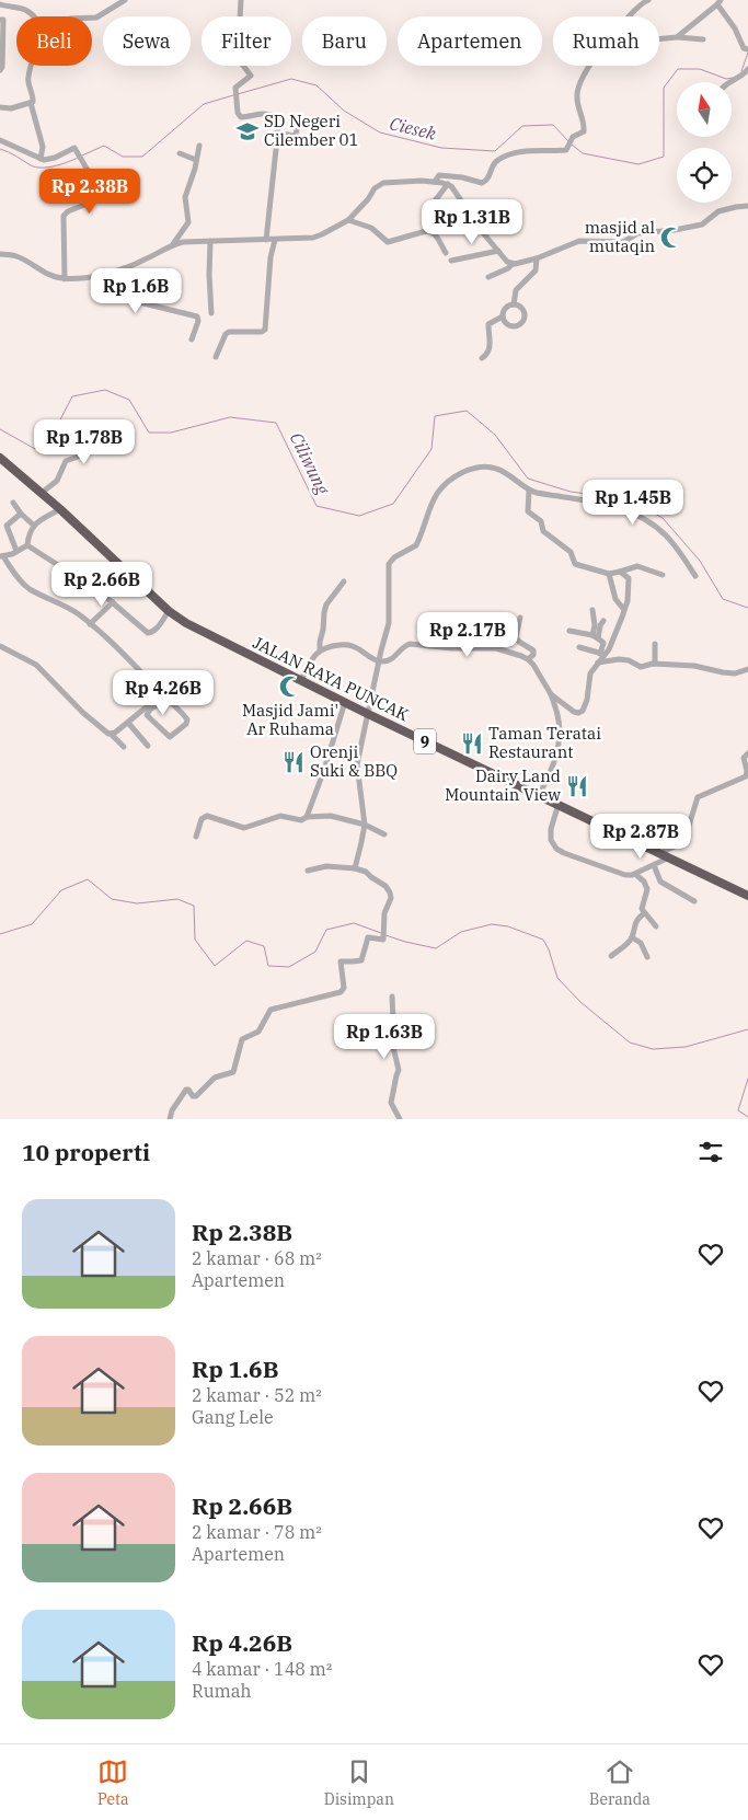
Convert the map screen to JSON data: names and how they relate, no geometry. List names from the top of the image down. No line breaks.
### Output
{"streets":{"highway":["JALAN RAYA PUNCAK","9"]},"water":["Ciesek","Ciliwung"],"places":{"school or university":["SD Negeri Cilember 01"],"mosque":["masjid al mutaqin","Masjid Jami' Ar Ruhama"],"restaurant":["Taman Teratai Restaurant","Orenji Suki & BBQ","Dairy Land Mountain View"]},"north":"top","page":{"chip":["Beli","Sewa","Filter","Baru","Apartemen","Rumah"],"price":["Rp 2.38B","Rp 1.31B","Rp 1.6B","Rp 1.78B","Rp 1.45B","Rp 2.66B","Rp 2.17B","Rp 4.26B","Rp 2.87B","Rp 1.63B"],"heading":"10 properti","list":[{"name":"Rp 2.38B","note":"2 kamar · 68 m² · Apartemen"},{"name":"Rp 1.6B","note":"2 kamar · 52 m² · Gang Lele"},{"name":"Rp 2.66B","note":"2 kamar · 78 m² · Apartemen"},{"name":"Rp 4.26B","note":"4 kamar · 148 m² · Rumah"}],"tabs":["Peta","Disimpan","Beranda"]}}
